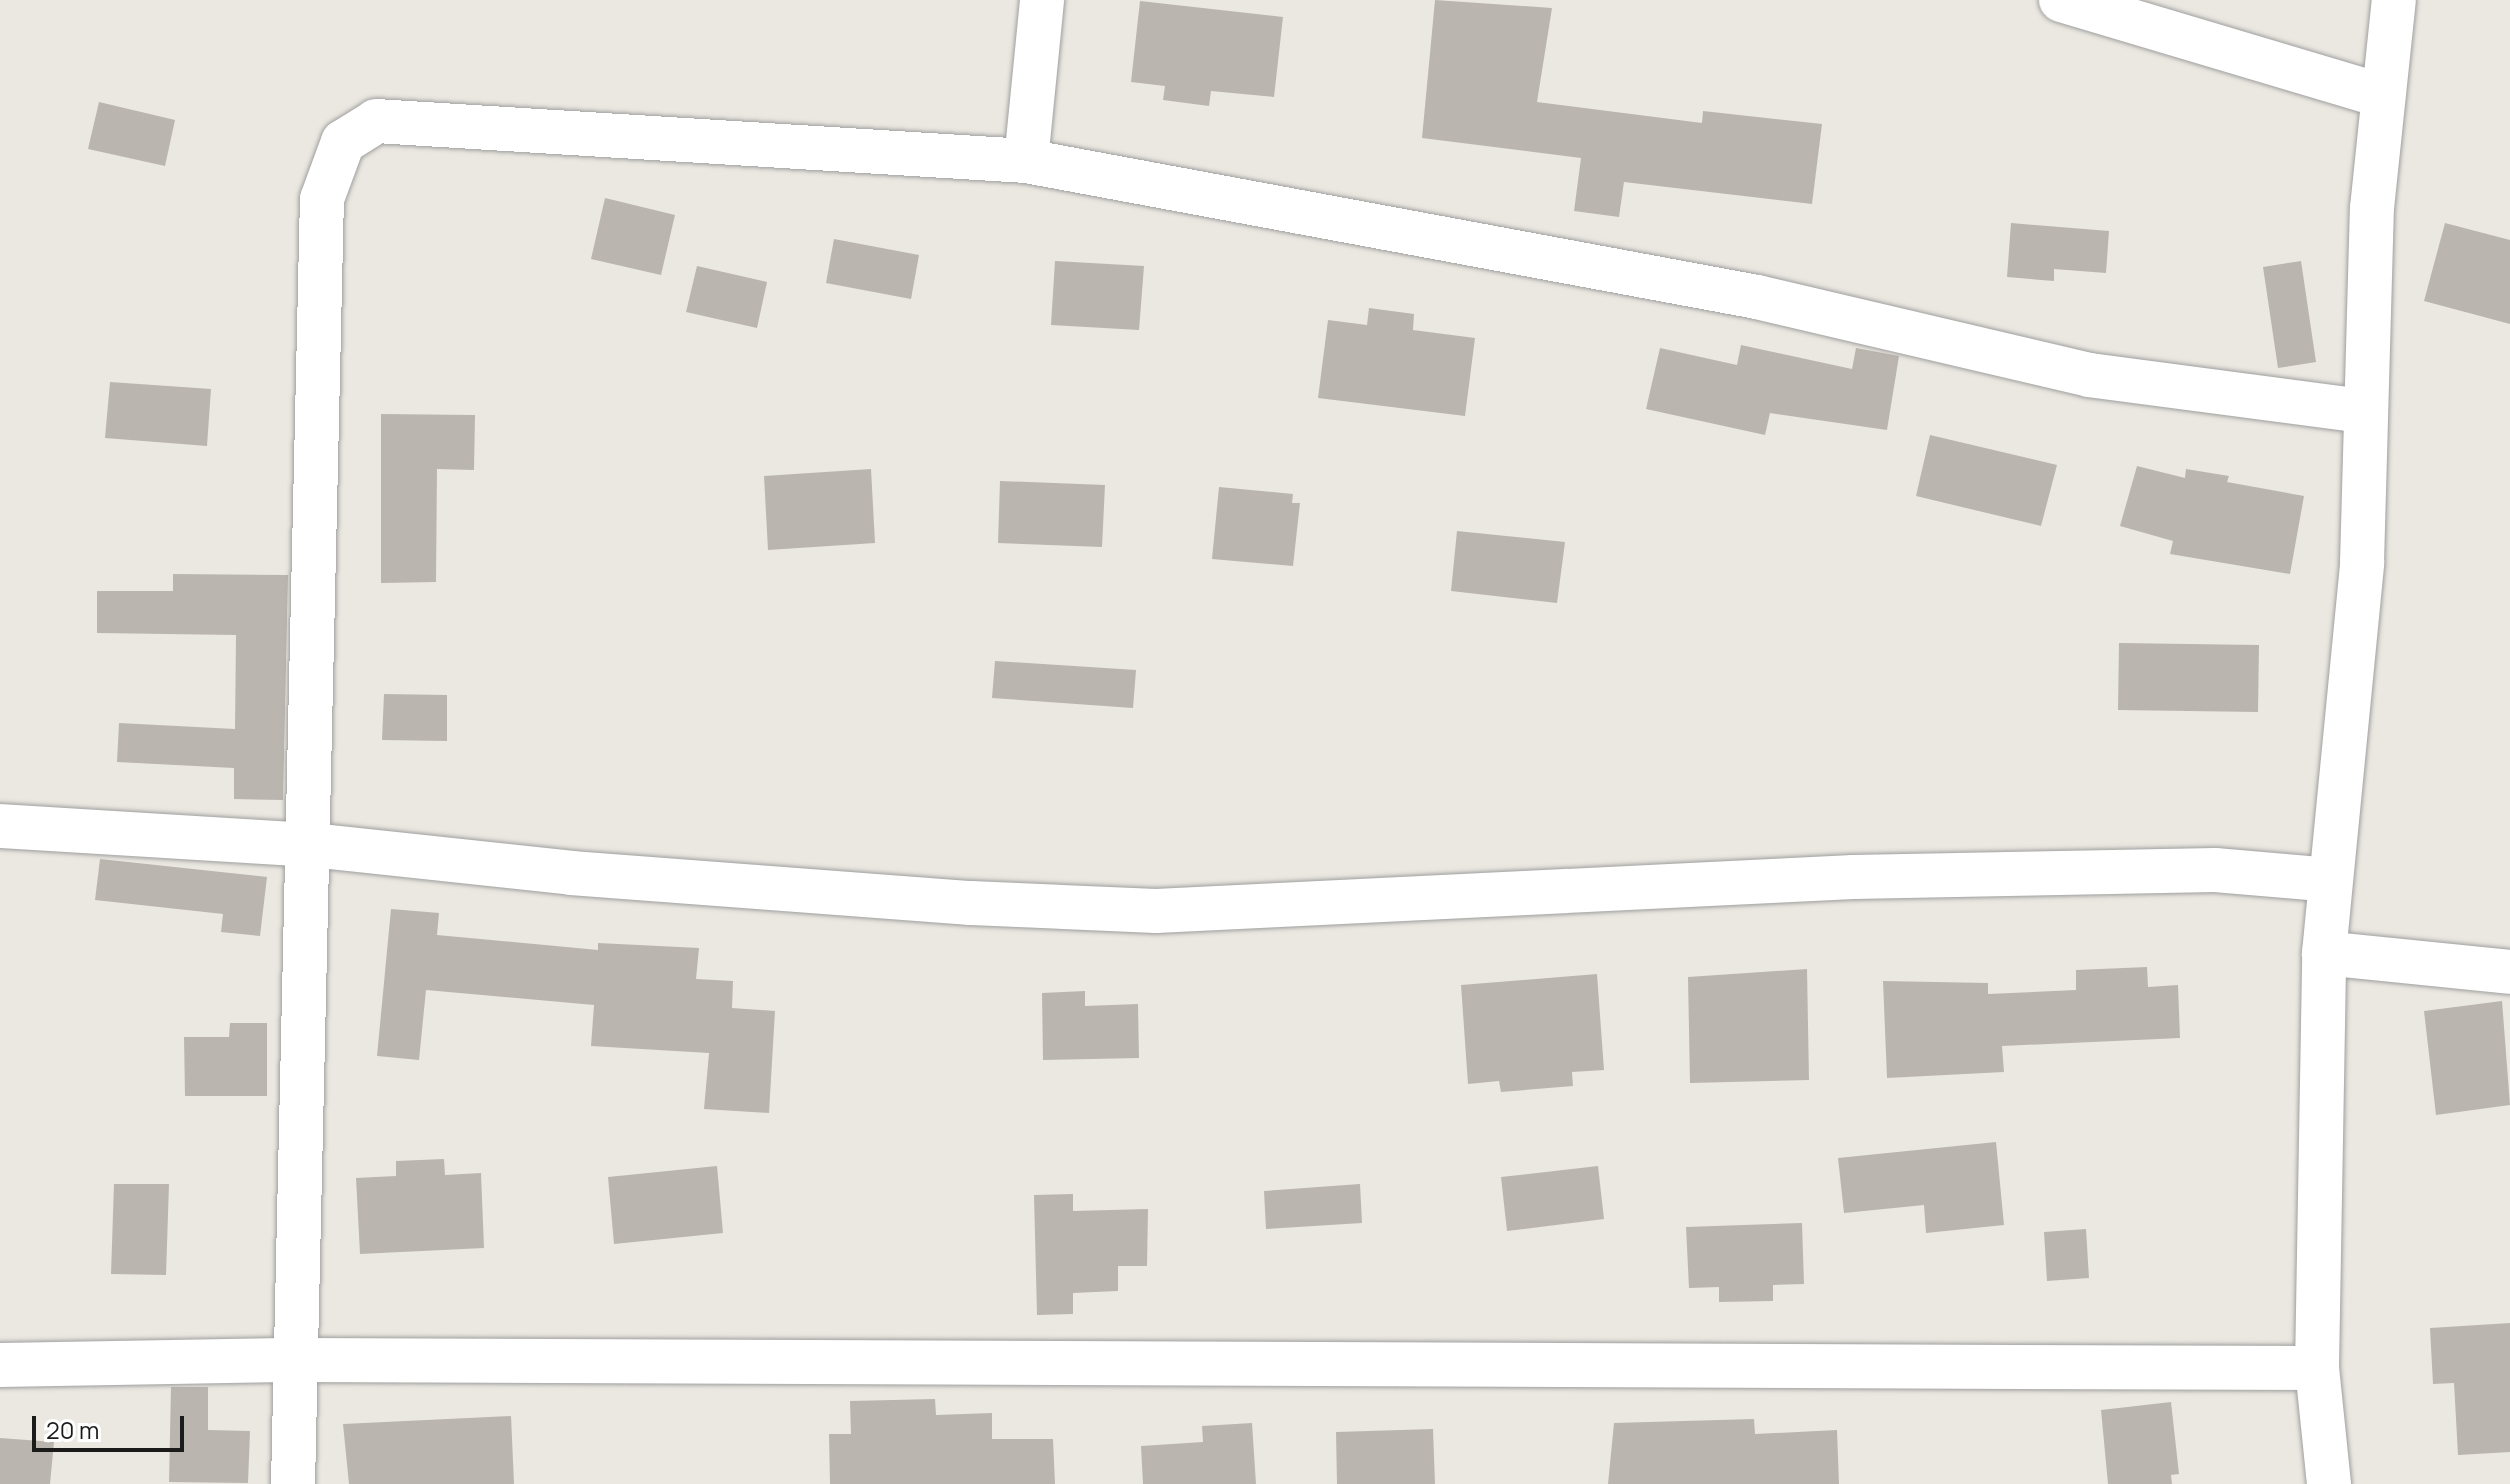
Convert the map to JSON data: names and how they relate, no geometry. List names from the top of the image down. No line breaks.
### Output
{"scale_bar":"20 m"}
